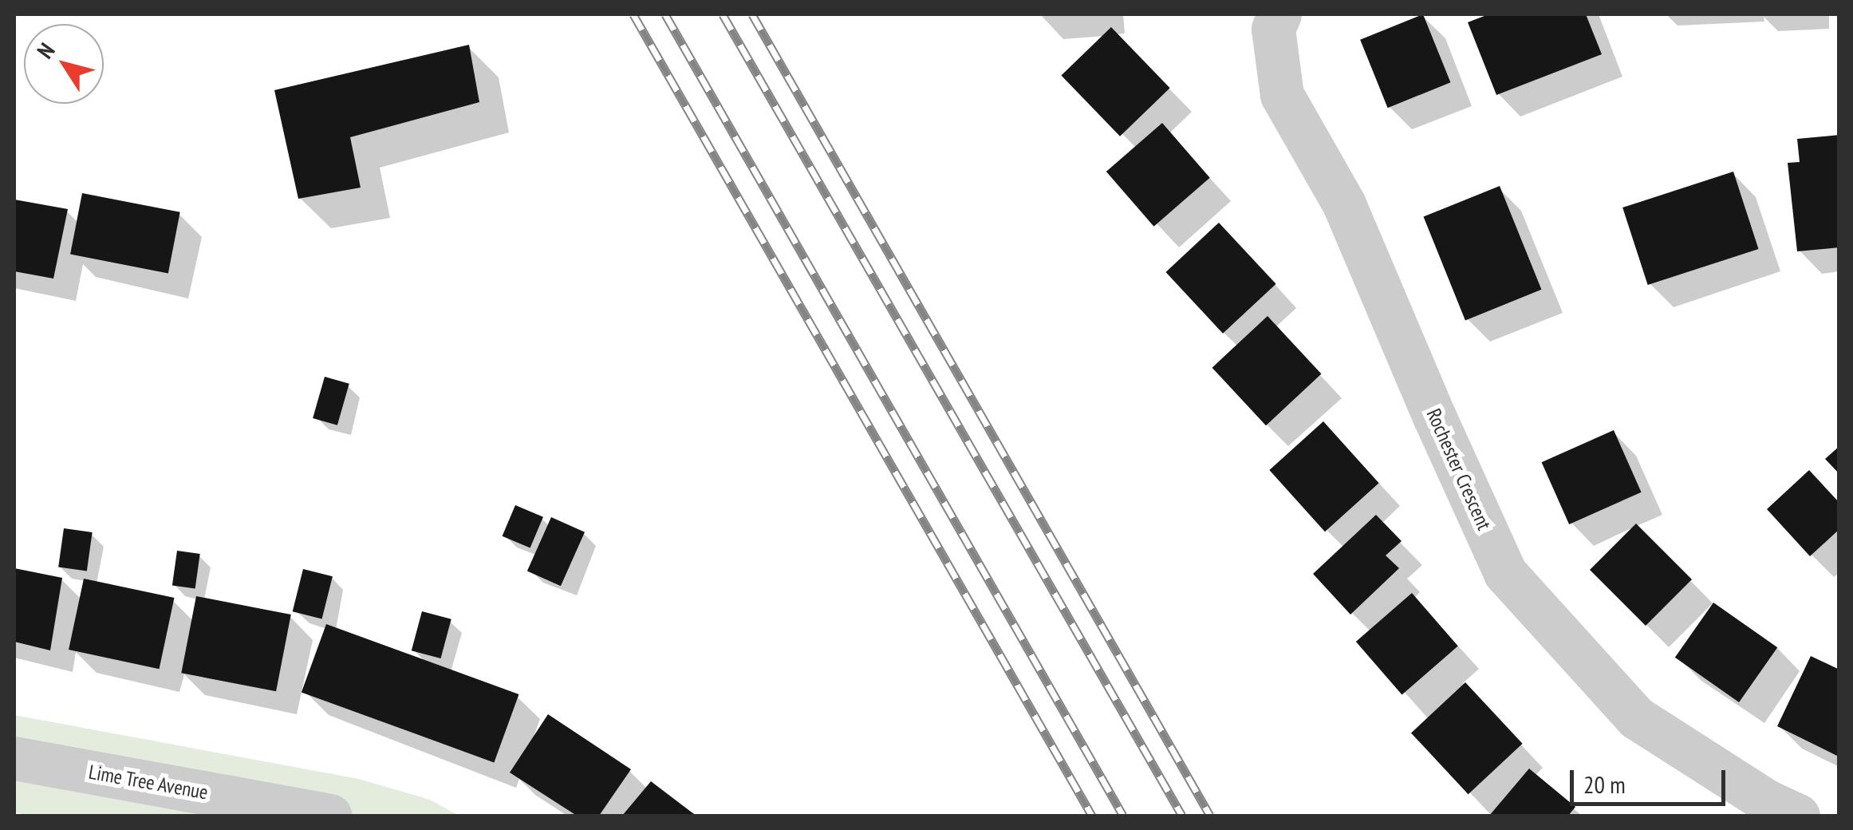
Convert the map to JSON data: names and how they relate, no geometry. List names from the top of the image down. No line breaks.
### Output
{"streets":{"street":["Rochester Crescent","Lime Tree Avenue"]},"scale_bar":"20 m","north":"top left"}
